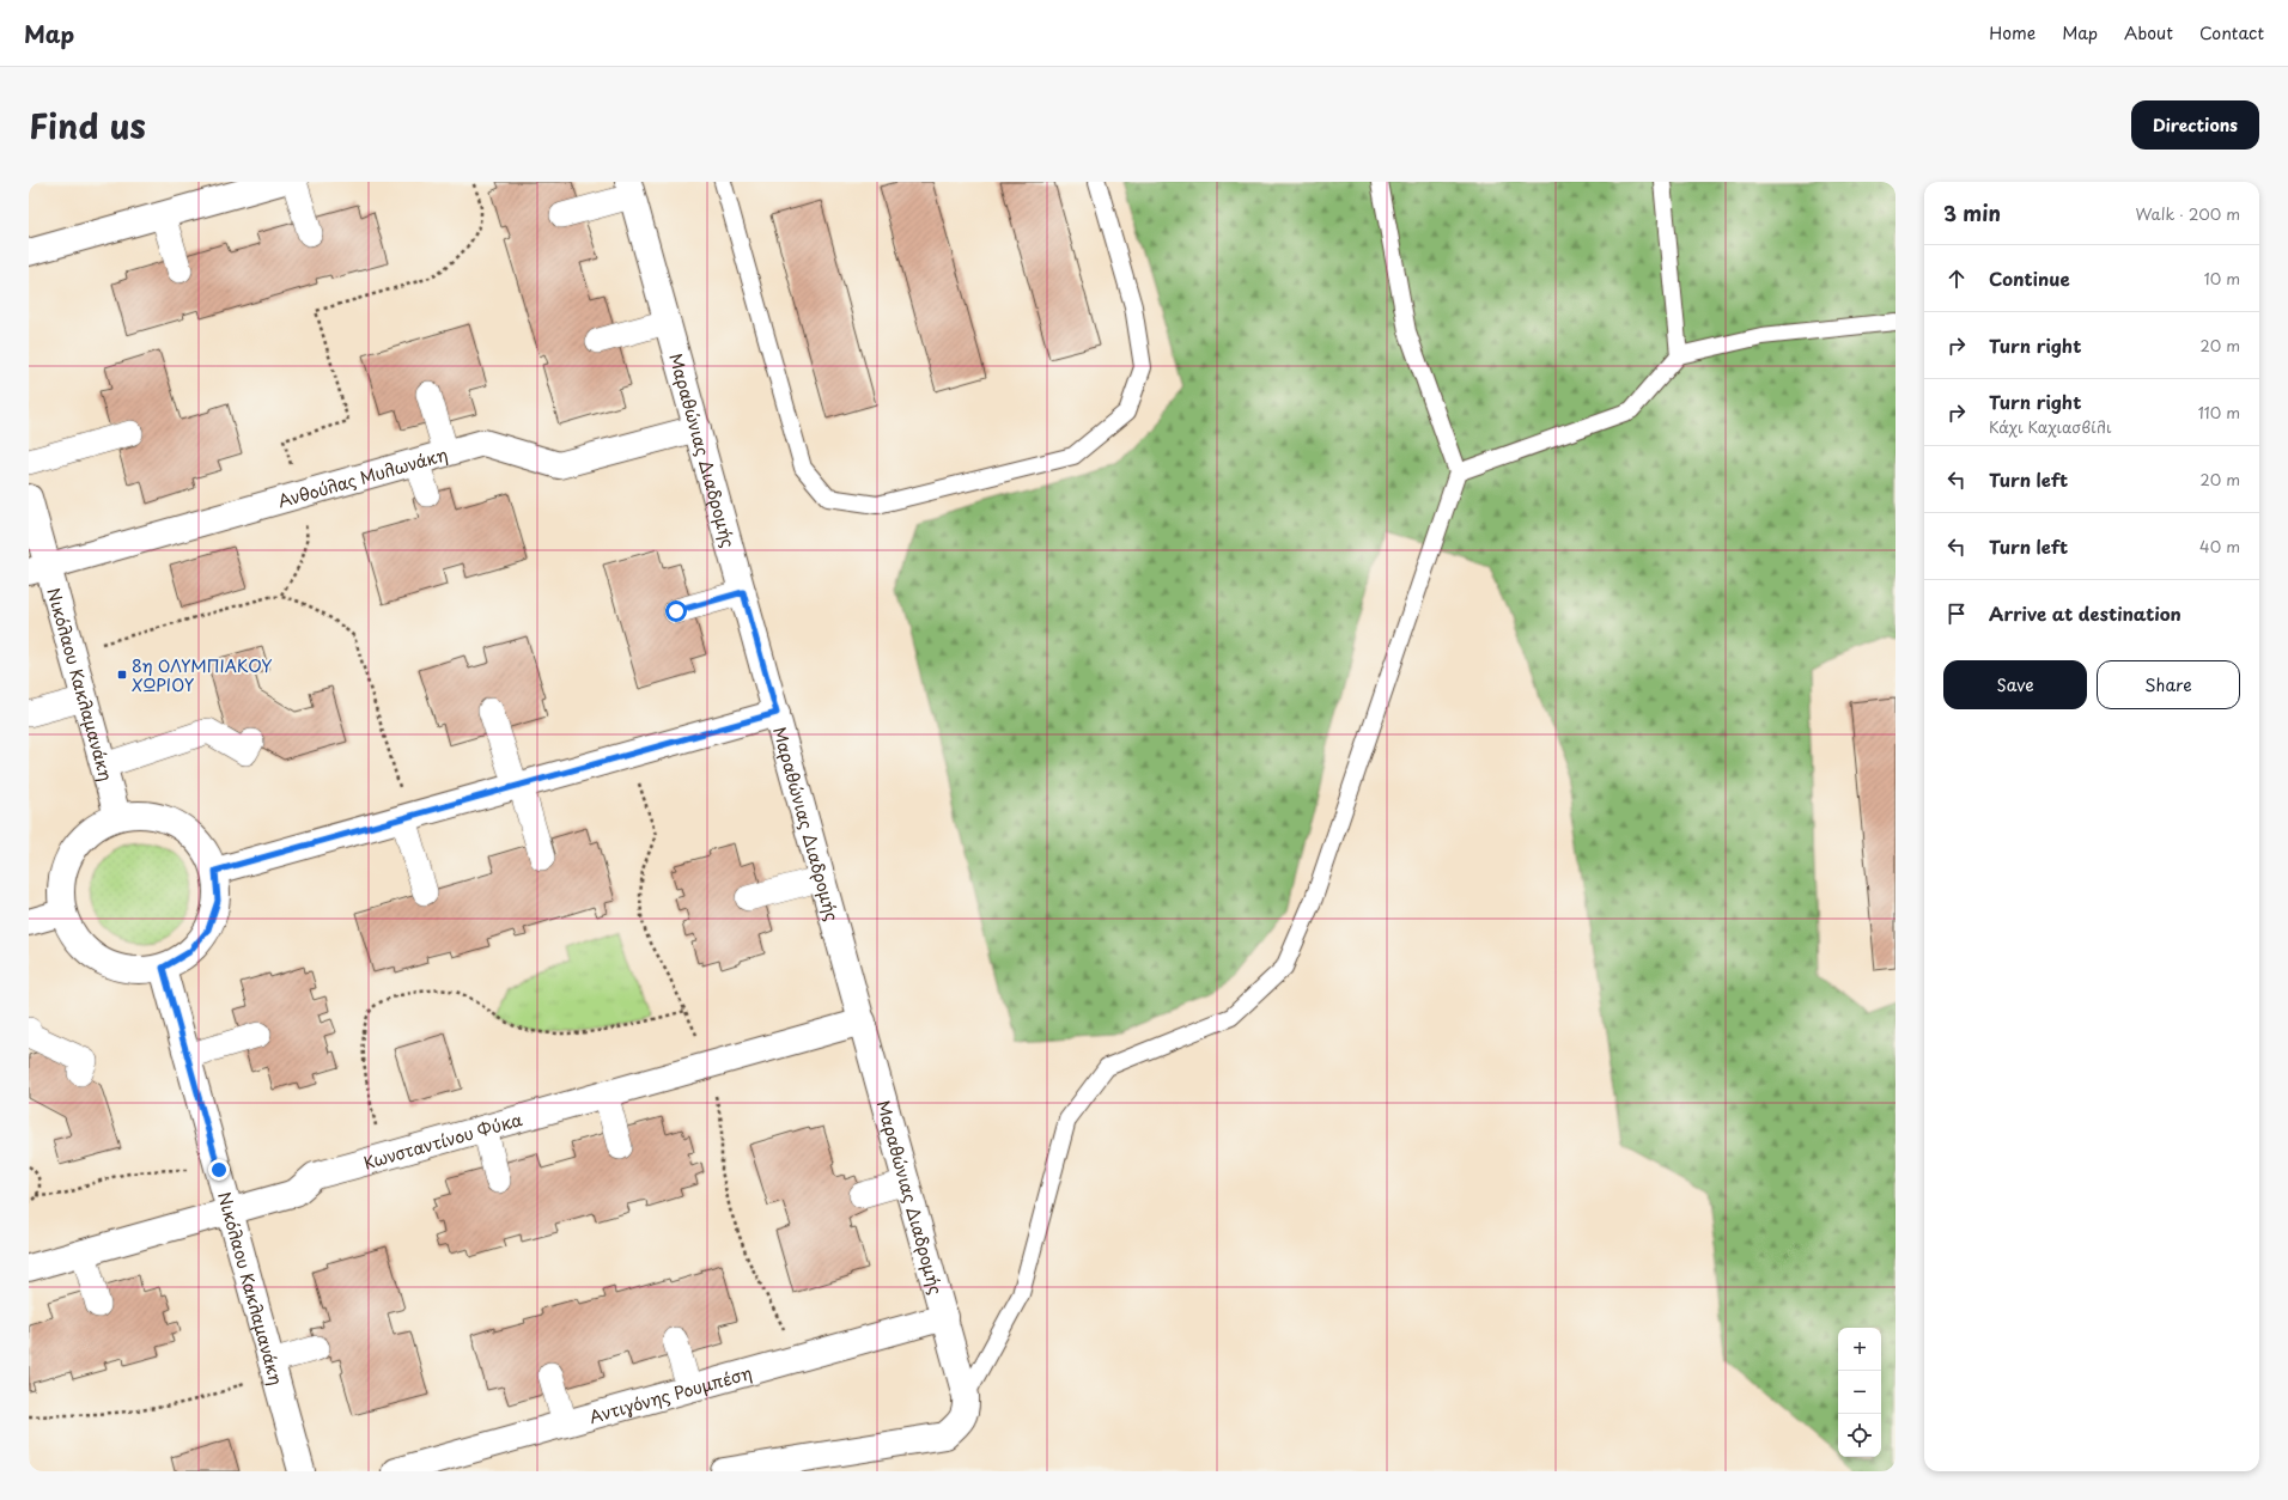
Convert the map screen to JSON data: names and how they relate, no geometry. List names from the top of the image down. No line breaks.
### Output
{"streets":{"street":["Μαραθώνιας Διαδρομής","Ανθούλας Μυλωνάκη","Νικόλαου Κακλαμανάκη","Κωνσταντίνου Φύκα","Αντιγόνης Ρουμπέση"]},"crossings":[["Μαραθώνιας Διαδρομής","Ανθούλας Μυλωνάκη"],["Μαραθώνιας Διαδρομής","Κωνσταντίνου Φύκα"],["Μαραθώνιας Διαδρομής","Αντιγόνης Ρουμπέση"],["Ανθούλας Μυλωνάκη","Νικόλαου Κακλαμανάκη"],["Νικόλαου Κακλαμανάκη","Κωνσταντίνου Φύκα"]],"places":{"transit":["8η ΟΛΥΜΠΙΑΚΟΥ ΧΩΡΙΟΥ"]},"page":{"header":"Map","nav":["Home","Map","About","Contact"],"title":"Find us","buttons":["Directions",["Save","Share"]],"heading":["3 min","Walk · 200 m"],"list":[["Continue","10 m"],["Turn right","20 m"],["Turn right","Κάχι Καχιασβίλι","110 m"],["Turn left","20 m"],["Turn left","40 m"],"Arrive at destination"],"map_buttons":["+","−"]}}
